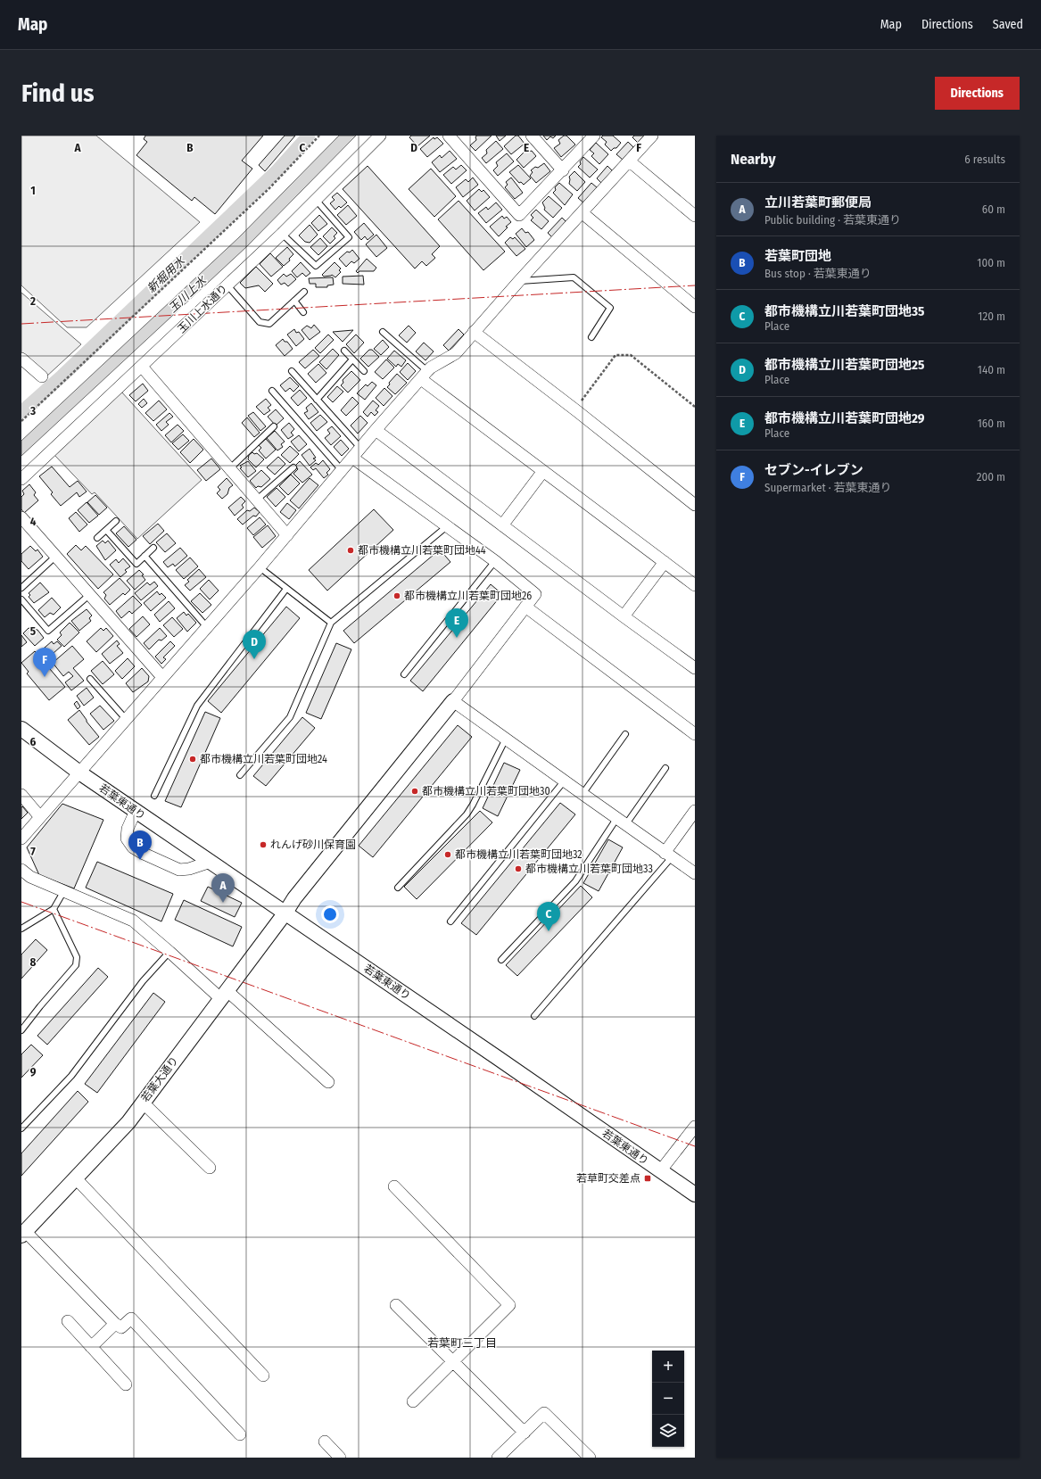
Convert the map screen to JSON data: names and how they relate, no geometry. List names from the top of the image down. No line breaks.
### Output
{"streets":{"street":["玉川上水通り","若葉東通り","若葉大通り"]},"crossings":[["若葉東通り","若葉大通り"]],"districts":["若葉町三丁目"],"water":["新堀用水","玉川上水"],"places":{"other":["都市機構立川若葉町団地44","都市機構立川若葉町団地26","都市機構立川若葉町団地24","都市機構立川若葉町団地30","れんげ砂川保育園","都市機構立川若葉町団地32","都市機構立川若葉町団地33"],"transit":["若草町交差点"]},"page":{"header":"Map","nav":["Map","Directions","Saved"],"buttons":"Directions","title":"Find us","heading":["Nearby","6 results"],"list":[{"mark":"A","name":"立川若葉町郵便局","note":"Public building · 若葉東通り","value":"60 m"},{"mark":"B","name":"若葉町団地","note":"Bus stop · 若葉東通り","value":"100 m"},{"mark":"C","name":"都市機構立川若葉町団地35","note":"Place","value":"120 m"},{"mark":"D","name":"都市機構立川若葉町団地25","note":"Place","value":"140 m"},{"mark":"E","name":"都市機構立川若葉町団地29","note":"Place","value":"160 m"},{"mark":"F","name":"セブン-イレブン","note":"Supermarket · 若葉東通り","value":"200 m"}],"pins":["E","D","F","B","A","C"],"map_buttons":["+","−"]},"grid":{"columns":["A","B","C","D","E","F"],"rows":["1","2","3","4","5","6","7","8","9"]}}
